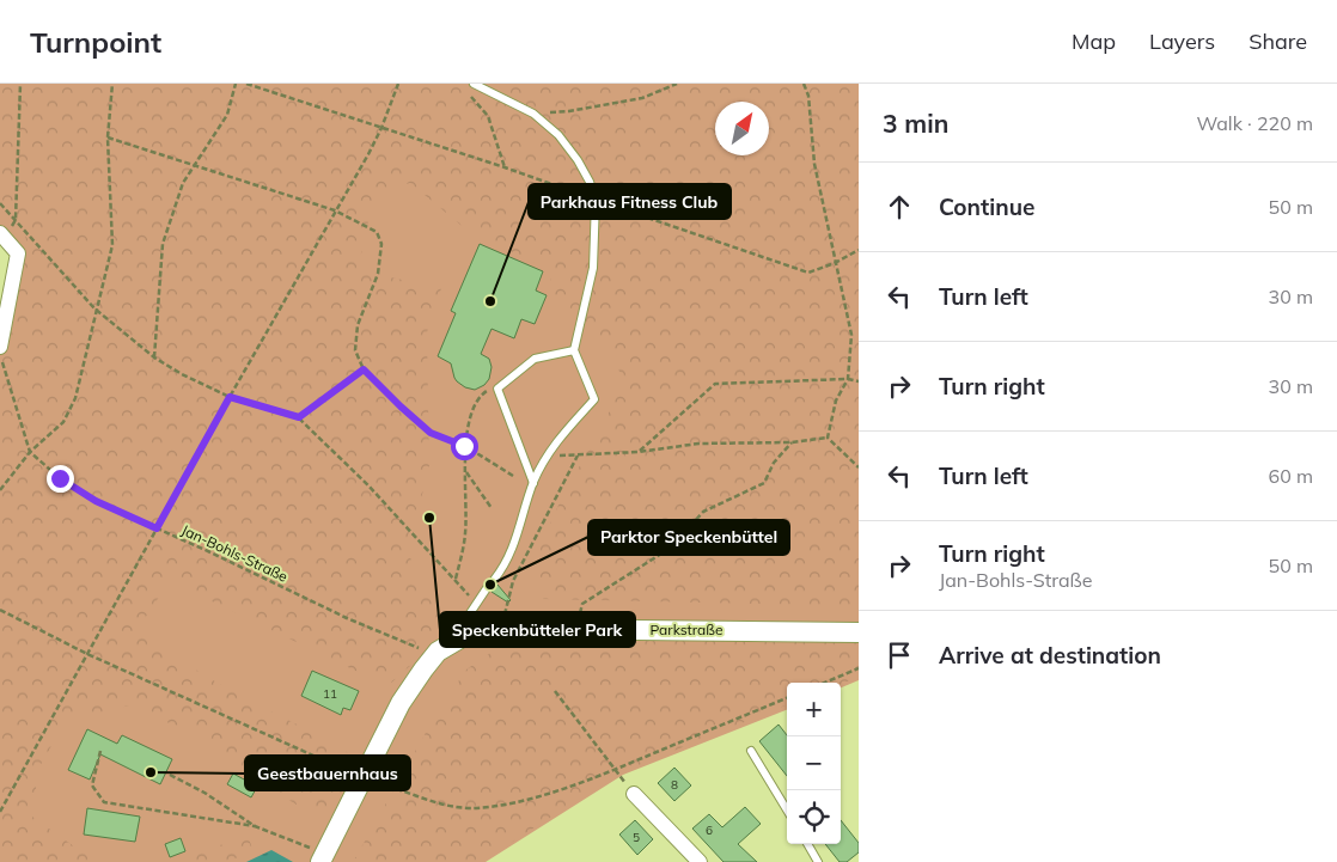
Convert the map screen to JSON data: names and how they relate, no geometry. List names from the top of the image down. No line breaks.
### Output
{"streets":{"street":["Parkstraße"],"path":["Jan-Bohls-Straße"]},"crossings":[["Jan-Bohls-Straße","Parkstraße"]],"places":["Parkhaus Fitness Club","Speckenbütteler Park","Parktor Speckenbüttel","Geestbauernhaus"],"house_numbers":["11","8","6","5"],"north":"top right","page":{"header":"Turnpoint","nav":["Map","Layers","Share"],"heading":["3 min","Walk · 220 m"],"list":[["Continue","50 m"],["Turn left","30 m"],["Turn right","30 m"],["Turn left","60 m"],["Turn right","Jan-Bohls-Straße","50 m"],"Arrive at destination"],"map_buttons":["+","−"]}}
